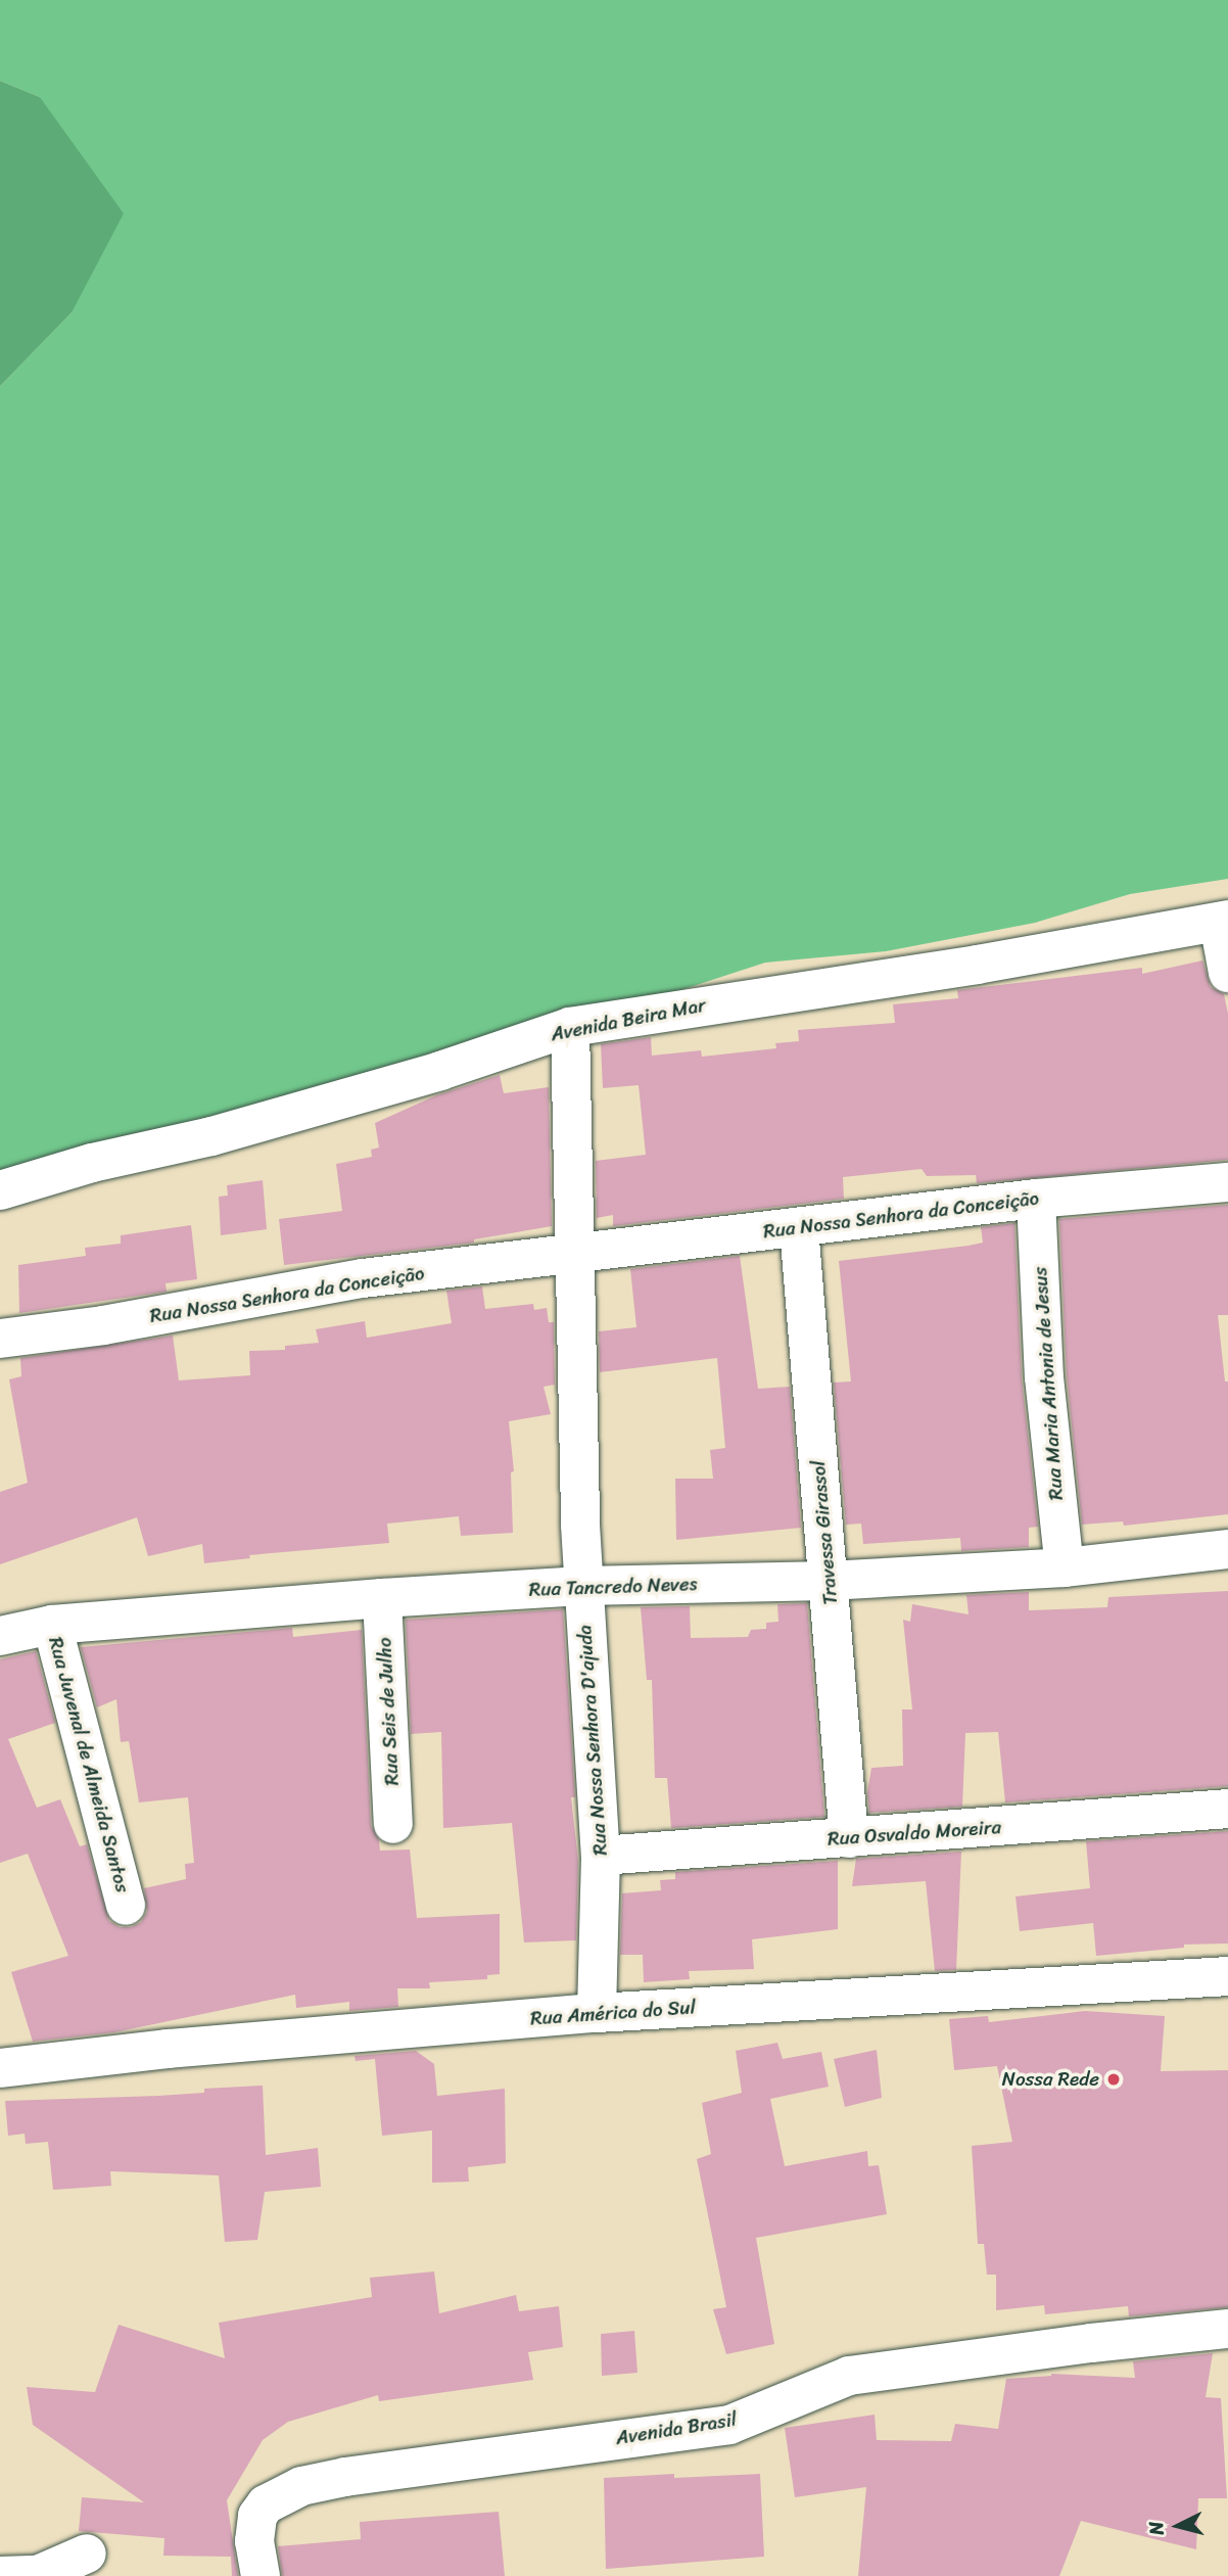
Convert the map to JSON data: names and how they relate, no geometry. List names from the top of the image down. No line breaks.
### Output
{"streets":{"street":["Avenida Beira Mar","Rua Nossa Senhora da Conceição","Rua Maria Antonia de Jesus","Travessa Girassol","Rua Tancredo Neves","Rua Seis de Julho","Rua Nossa Senhora D'ajuda","Rua Juvenal de Almeida Santos","Rua Osvaldo Moreira","Rua América do Sul","Avenida Brasil"]},"crossings":[["Rua Nossa Senhora da Conceição","Rua Maria Antonia de Jesus"],["Rua Nossa Senhora da Conceição","Travessa Girassol"],["Rua Nossa Senhora da Conceição","Rua Nossa Senhora D'ajuda"],["Rua Maria Antonia de Jesus","Rua Tancredo Neves"],["Travessa Girassol","Rua Tancredo Neves"],["Travessa Girassol","Rua Osvaldo Moreira"],["Rua Tancredo Neves","Rua Seis de Julho"],["Rua Tancredo Neves","Rua Nossa Senhora D'ajuda"],["Rua Tancredo Neves","Rua Juvenal de Almeida Santos"],["Rua Nossa Senhora D'ajuda","Rua Osvaldo Moreira"],["Rua Nossa Senhora D'ajuda","Rua América do Sul"]],"places":["Nossa Rede"],"north":"left"}
